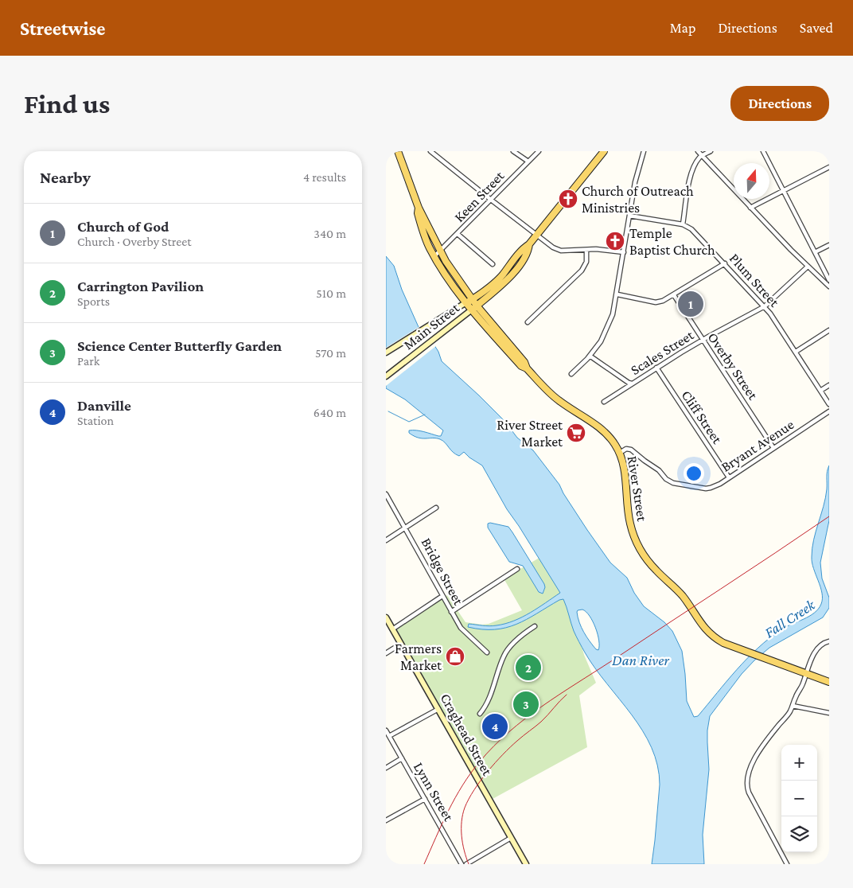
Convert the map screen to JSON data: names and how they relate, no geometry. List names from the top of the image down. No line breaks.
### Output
{"streets":{"main road":["Main Street","River Street","Craghead Street"],"street":["Keen Street","Plum Street","Scales Street","Overby Street","Cliff Street","Bryant Avenue","Bridge Street","Lynn Street"]},"crossings":[["Plum Street","Scales Street"],["Main Street","River Street"],["Scales Street","Overby Street"],["Scales Street","Cliff Street"],["Overby Street","Bryant Avenue"],["Cliff Street","Bryant Avenue"],["Bryant Avenue","River Street"]],"water":["Fall Creek","Dan River"],"places":{"church":["Church of Outreach Ministries","Temple Baptist Church"],"supermarket":["River Street Market"],"shop":["Farmers Market"]},"north":"top","page":{"header":"Streetwise","nav":["Map","Directions","Saved"],"buttons":"Directions","title":"Find us","heading":["Nearby","4 results"],"list":[{"mark":"1","name":"Church of God","note":"Church · Overby Street","value":"340 m"},{"mark":"2","name":"Carrington Pavilion","note":"Sports","value":"510 m"},{"mark":"3","name":"Science Center Butterfly Garden","note":"Park","value":"570 m"},{"mark":"4","name":"Danville","note":"Station","value":"640 m"}],"pins":["1","2","3","4"],"map_buttons":["+","−"]}}
